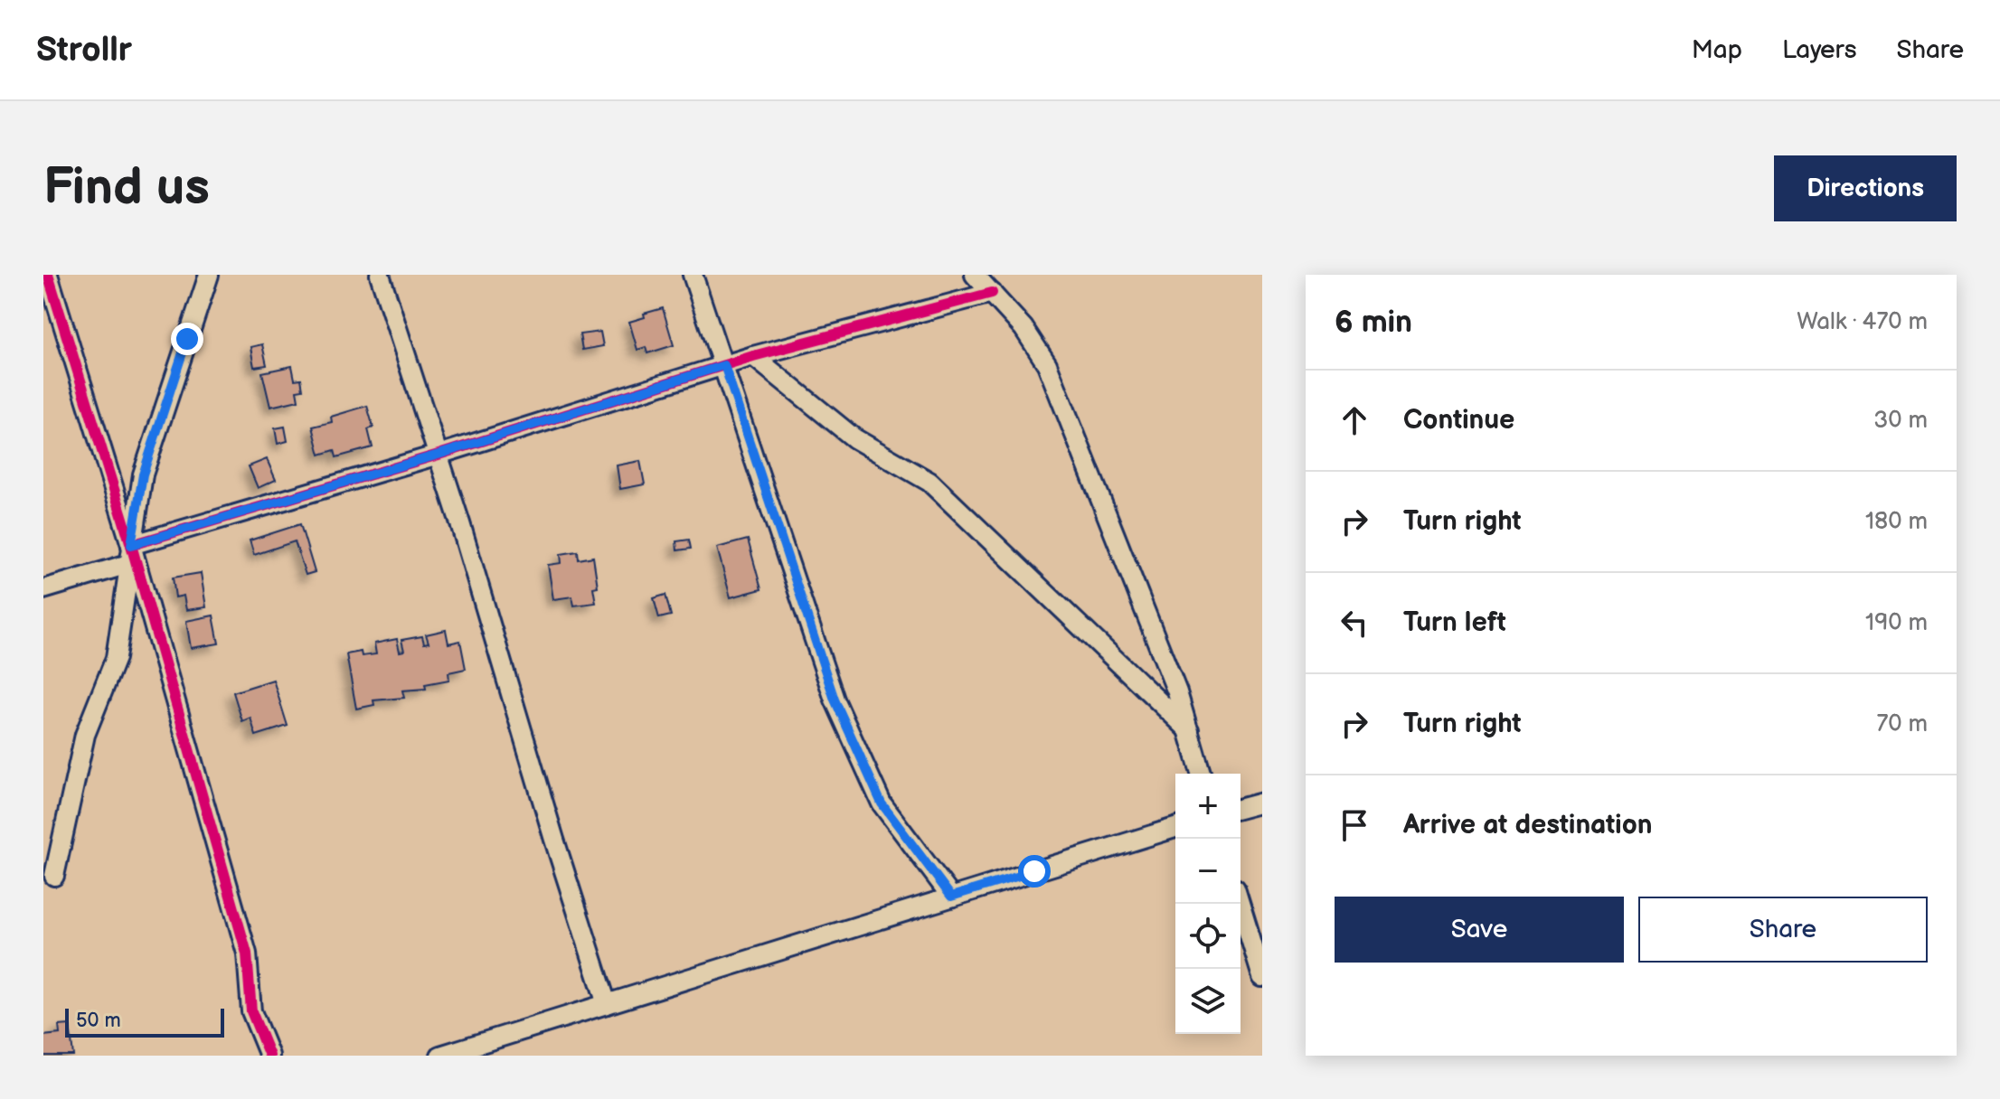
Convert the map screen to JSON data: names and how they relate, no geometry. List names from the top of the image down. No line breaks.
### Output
{"scale_bar":"50 m","page":{"header":"Strollr","nav":["Map","Layers","Share"],"buttons":["Directions",["Save","Share"]],"title":"Find us","heading":["6 min","Walk · 470 m"],"list":[["Continue","30 m"],["Turn right","180 m"],["Turn left","190 m"],["Turn right","70 m"],"Arrive at destination"],"map_buttons":["+","−"],"scale":"50 m"}}
